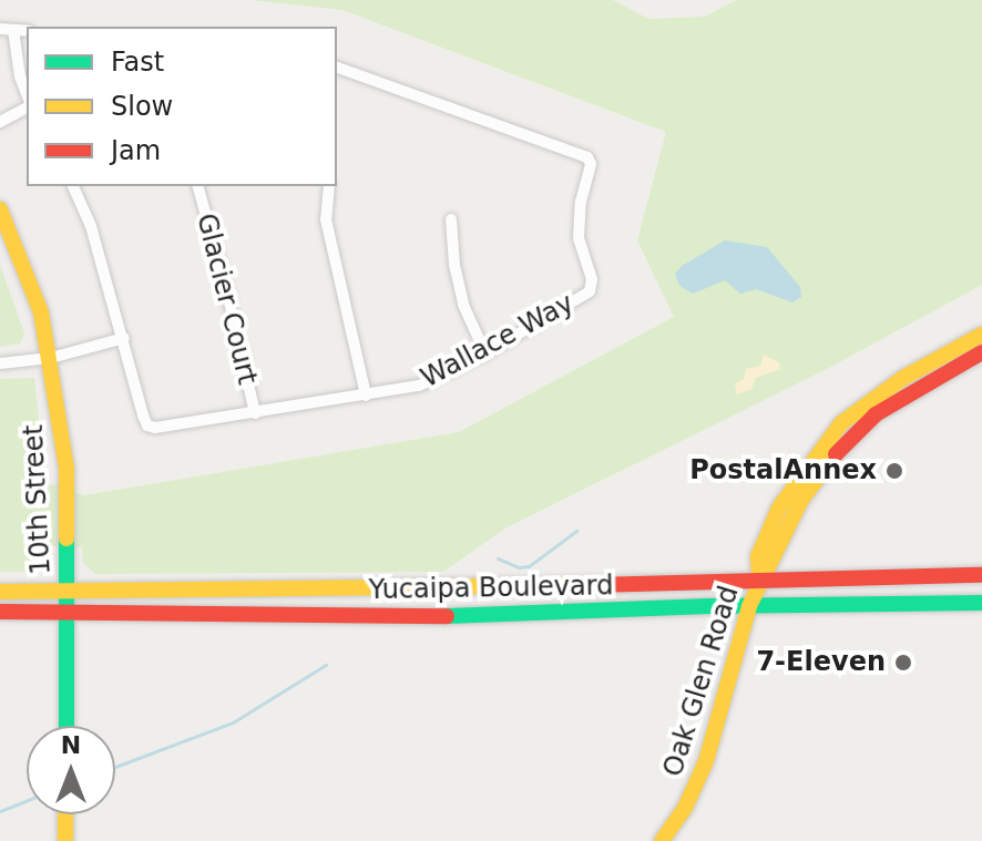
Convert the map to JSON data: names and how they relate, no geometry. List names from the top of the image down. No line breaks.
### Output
{"streets":{"main road":["10th Street","Yucaipa Boulevard","Oak Glen Road"],"street":["Glacier Court","Wallace Way"]},"crossings":[["Glacier Court","Wallace Way"],["10th Street","Yucaipa Boulevard"],["Yucaipa Boulevard","Oak Glen Road"]],"places":["PostalAnnex","7-Eleven"],"legend":["Fast","Slow","Jam"],"north":"top"}
